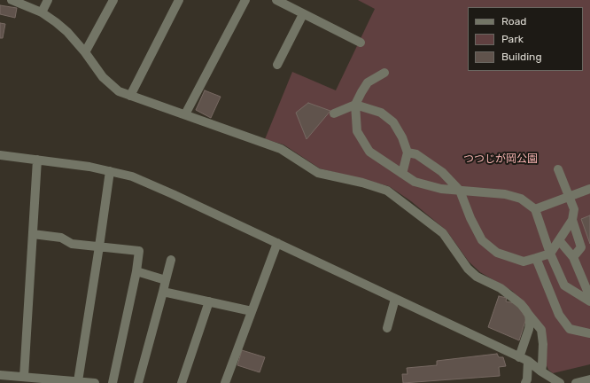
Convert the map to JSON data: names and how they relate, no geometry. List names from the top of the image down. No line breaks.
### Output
{"parks":["つつじが岡公園"],"legend":["Road","Park","Building"]}
